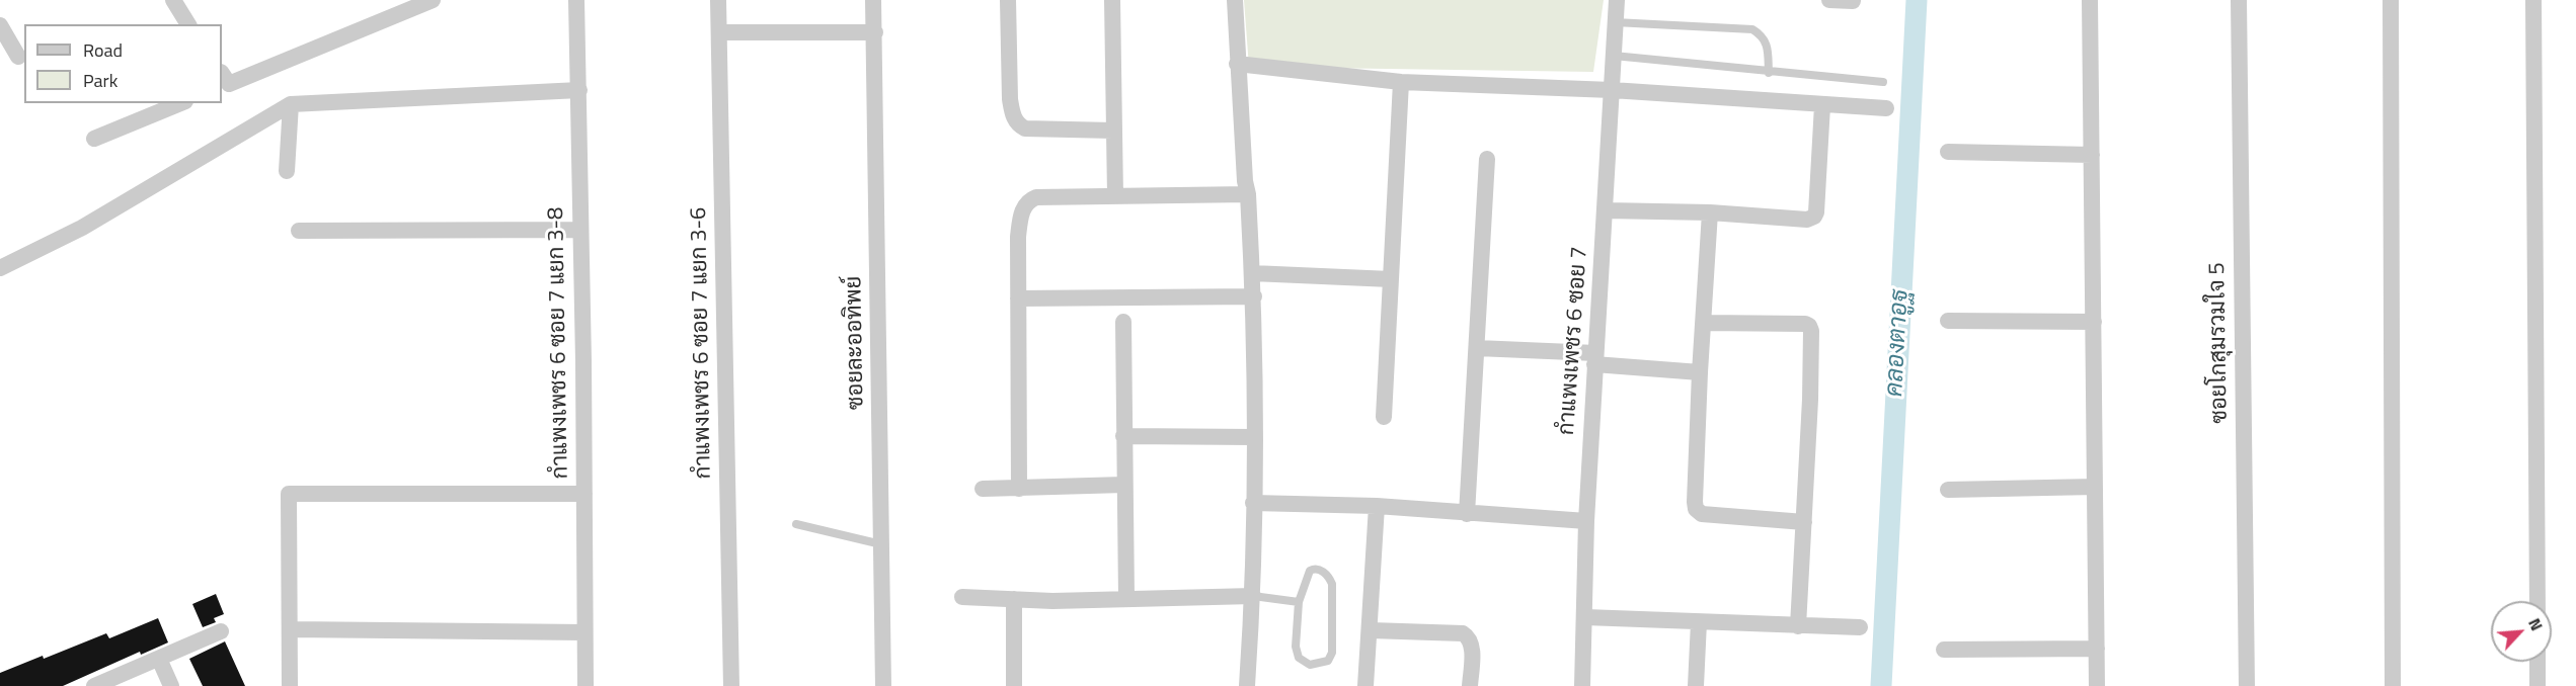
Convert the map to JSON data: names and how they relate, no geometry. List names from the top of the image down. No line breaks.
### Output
{"streets":{"street":["กำแพงเพชร 6 ซอย 7","กำแพงเพชร 6 ซอย 7 แยก 3-8","กำแพงเพชร 6 ซอย 7 แยก 3-6","ซอยละออทิพย์","ซอยโกสุมรวมใจ 5"]},"water":["คลองตาอูฐ"],"legend":["Road","Park"],"north":"top right"}
